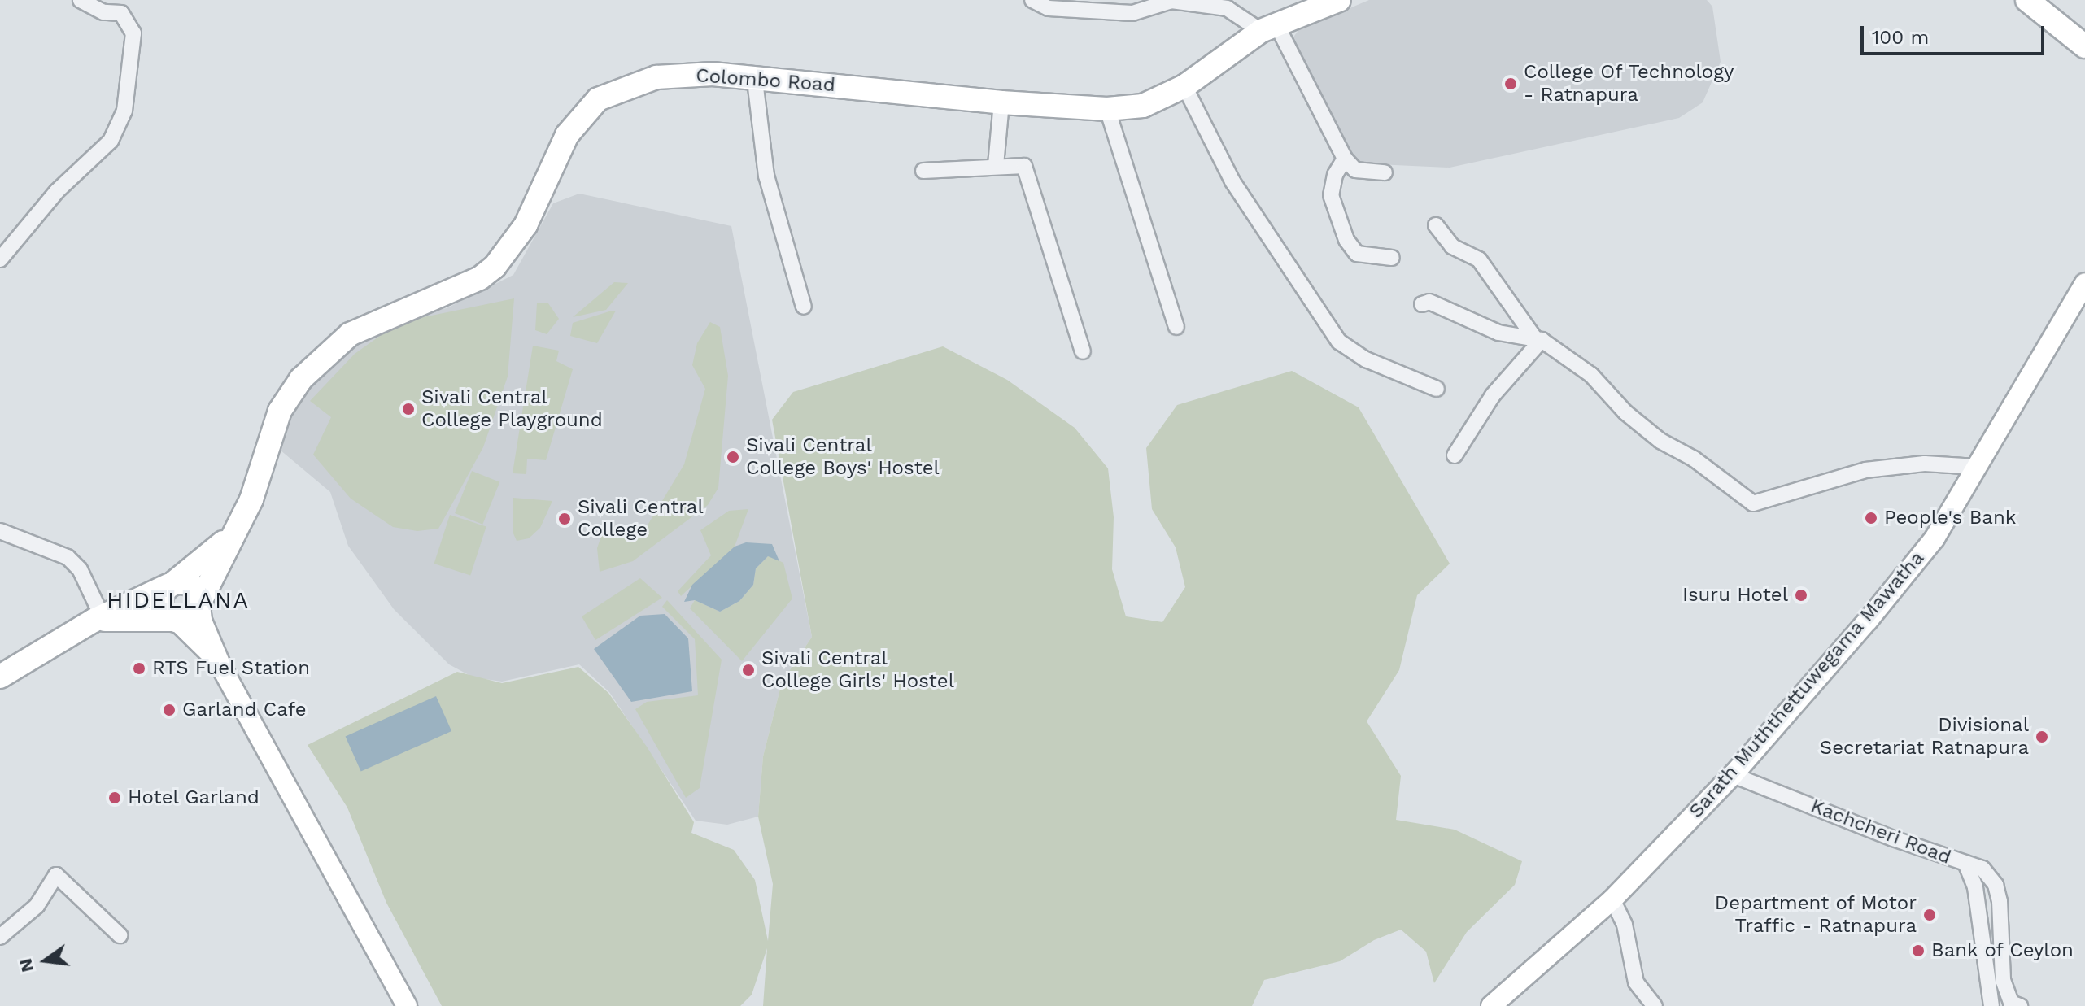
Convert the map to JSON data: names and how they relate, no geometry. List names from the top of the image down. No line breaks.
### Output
{"streets":{"highway":["Colombo Road"],"main road":["Sarath Muththettuwegama Mawatha"],"street":["Kachcheri Road"]},"crossings":[["Sarath Muththettuwegama Mawatha","Kachcheri Road"]],"districts":["HIDELLANA"],"places":["College Of Technology - Ratnapura","Sivali Central College Playground","Sivali Central College Boys' Hostel","People's Bank","Sivali Central College","Isuru Hotel","RTS Fuel Station","Sivali Central College Girls' Hostel","Garland Cafe","Divisional Secretariat Ratnapura","Hotel Garland","Department of Motor Traffic - Ratnapura","Bank of Ceylon"],"scale_bar":"100 m","north":"left"}
